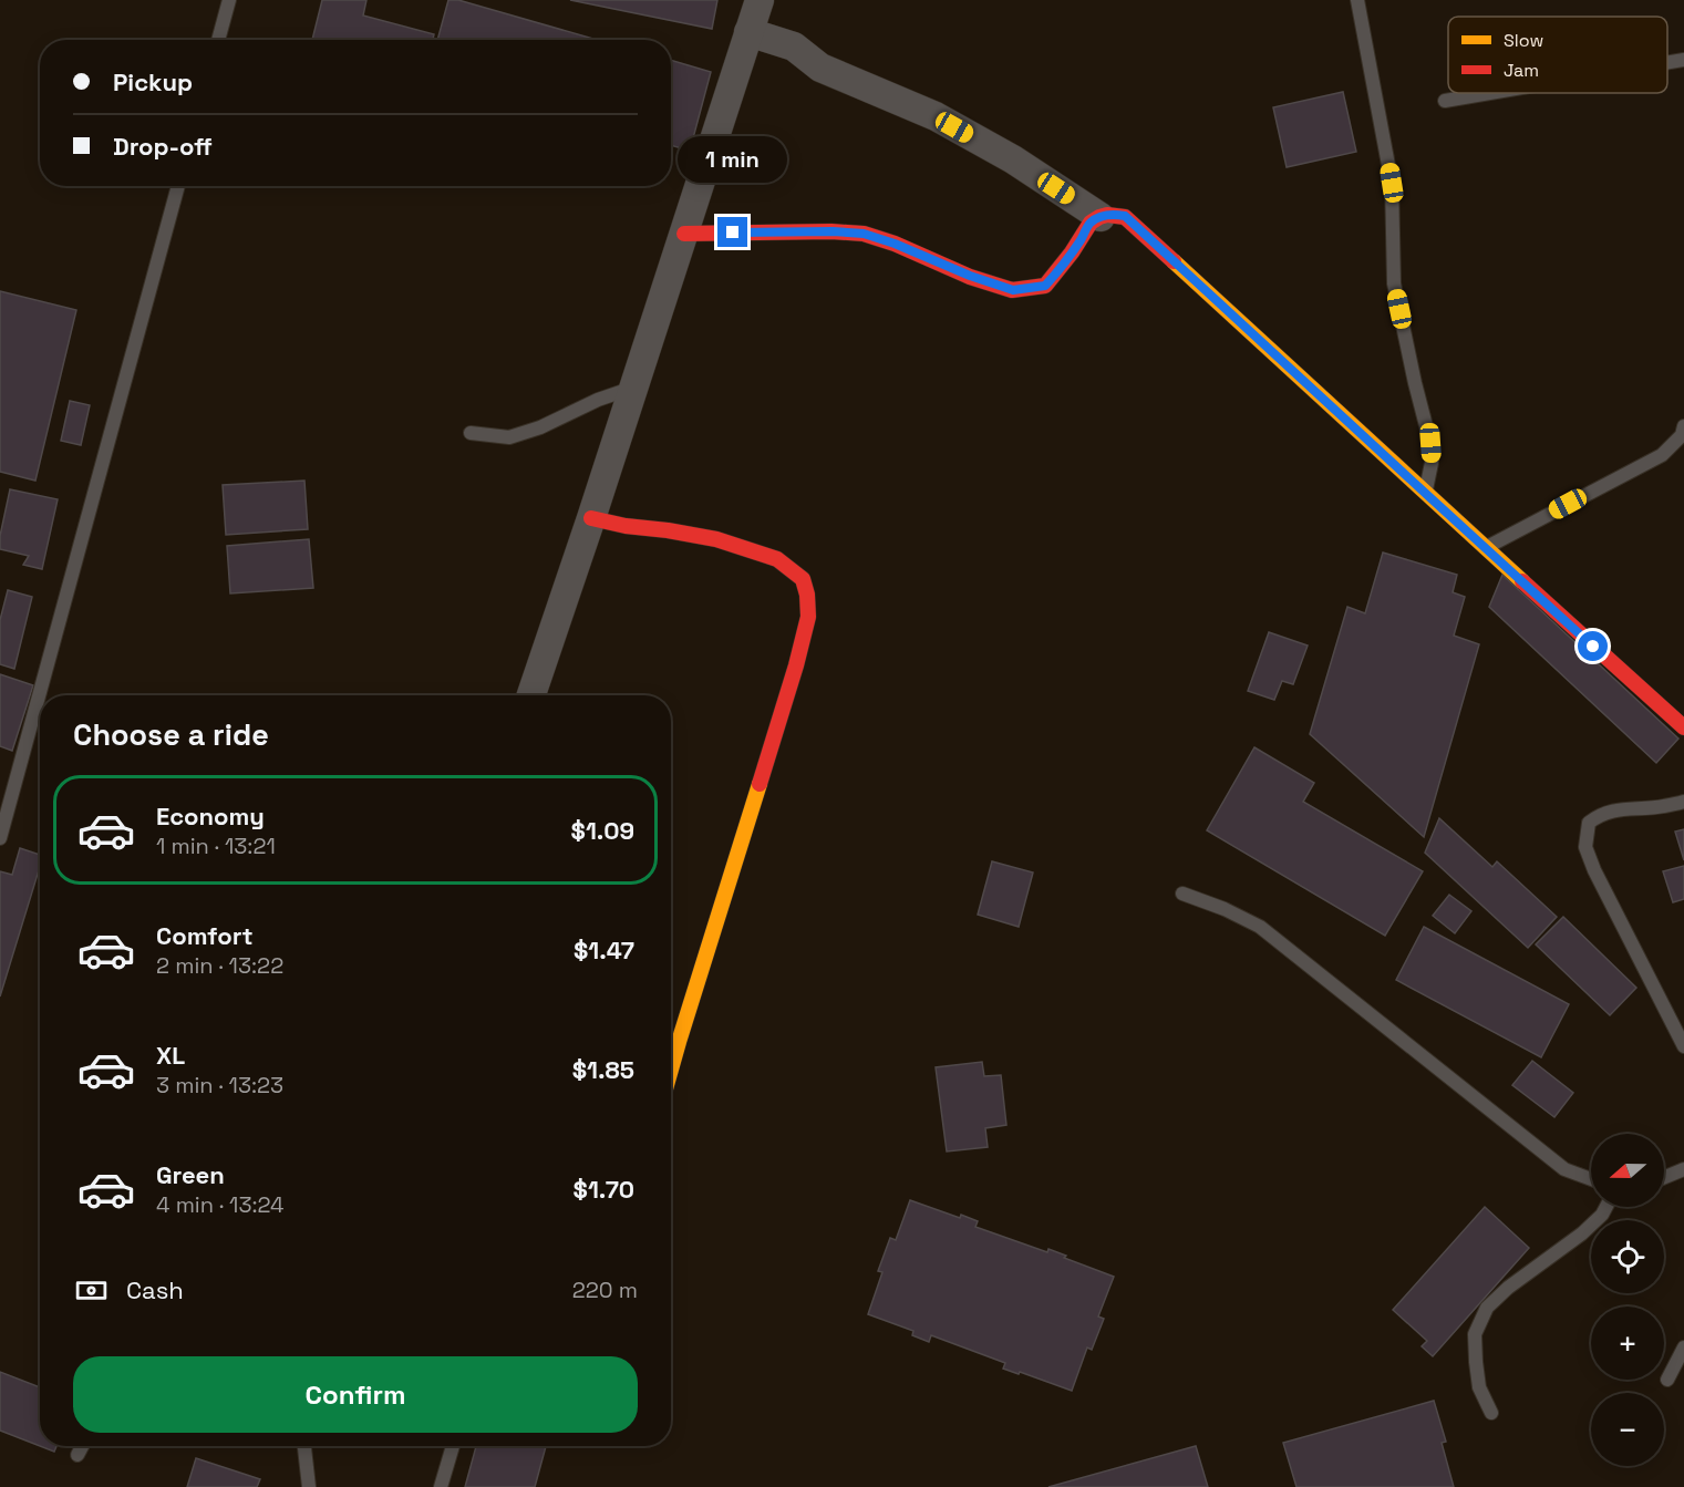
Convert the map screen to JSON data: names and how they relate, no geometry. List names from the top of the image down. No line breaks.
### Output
{"legend":["Slow","Jam"],"north":"left","page":{"banner":["Pickup","Drop-off"],"bubble":"1 min","heading":"Choose a ride","list":[{"name":"Economy","note":"1 min · 13:21","value":"$1.09"},{"name":"Comfort","note":"2 min · 13:22","value":"$1.47"},{"name":"XL","note":"3 min · 13:23","value":"$1.85"},{"name":"Green","note":"4 min · 13:24","value":"$1.70"}],"map_buttons":["+","−"],"pay":["Cash","220 m"],"buttons":"Confirm"}}
